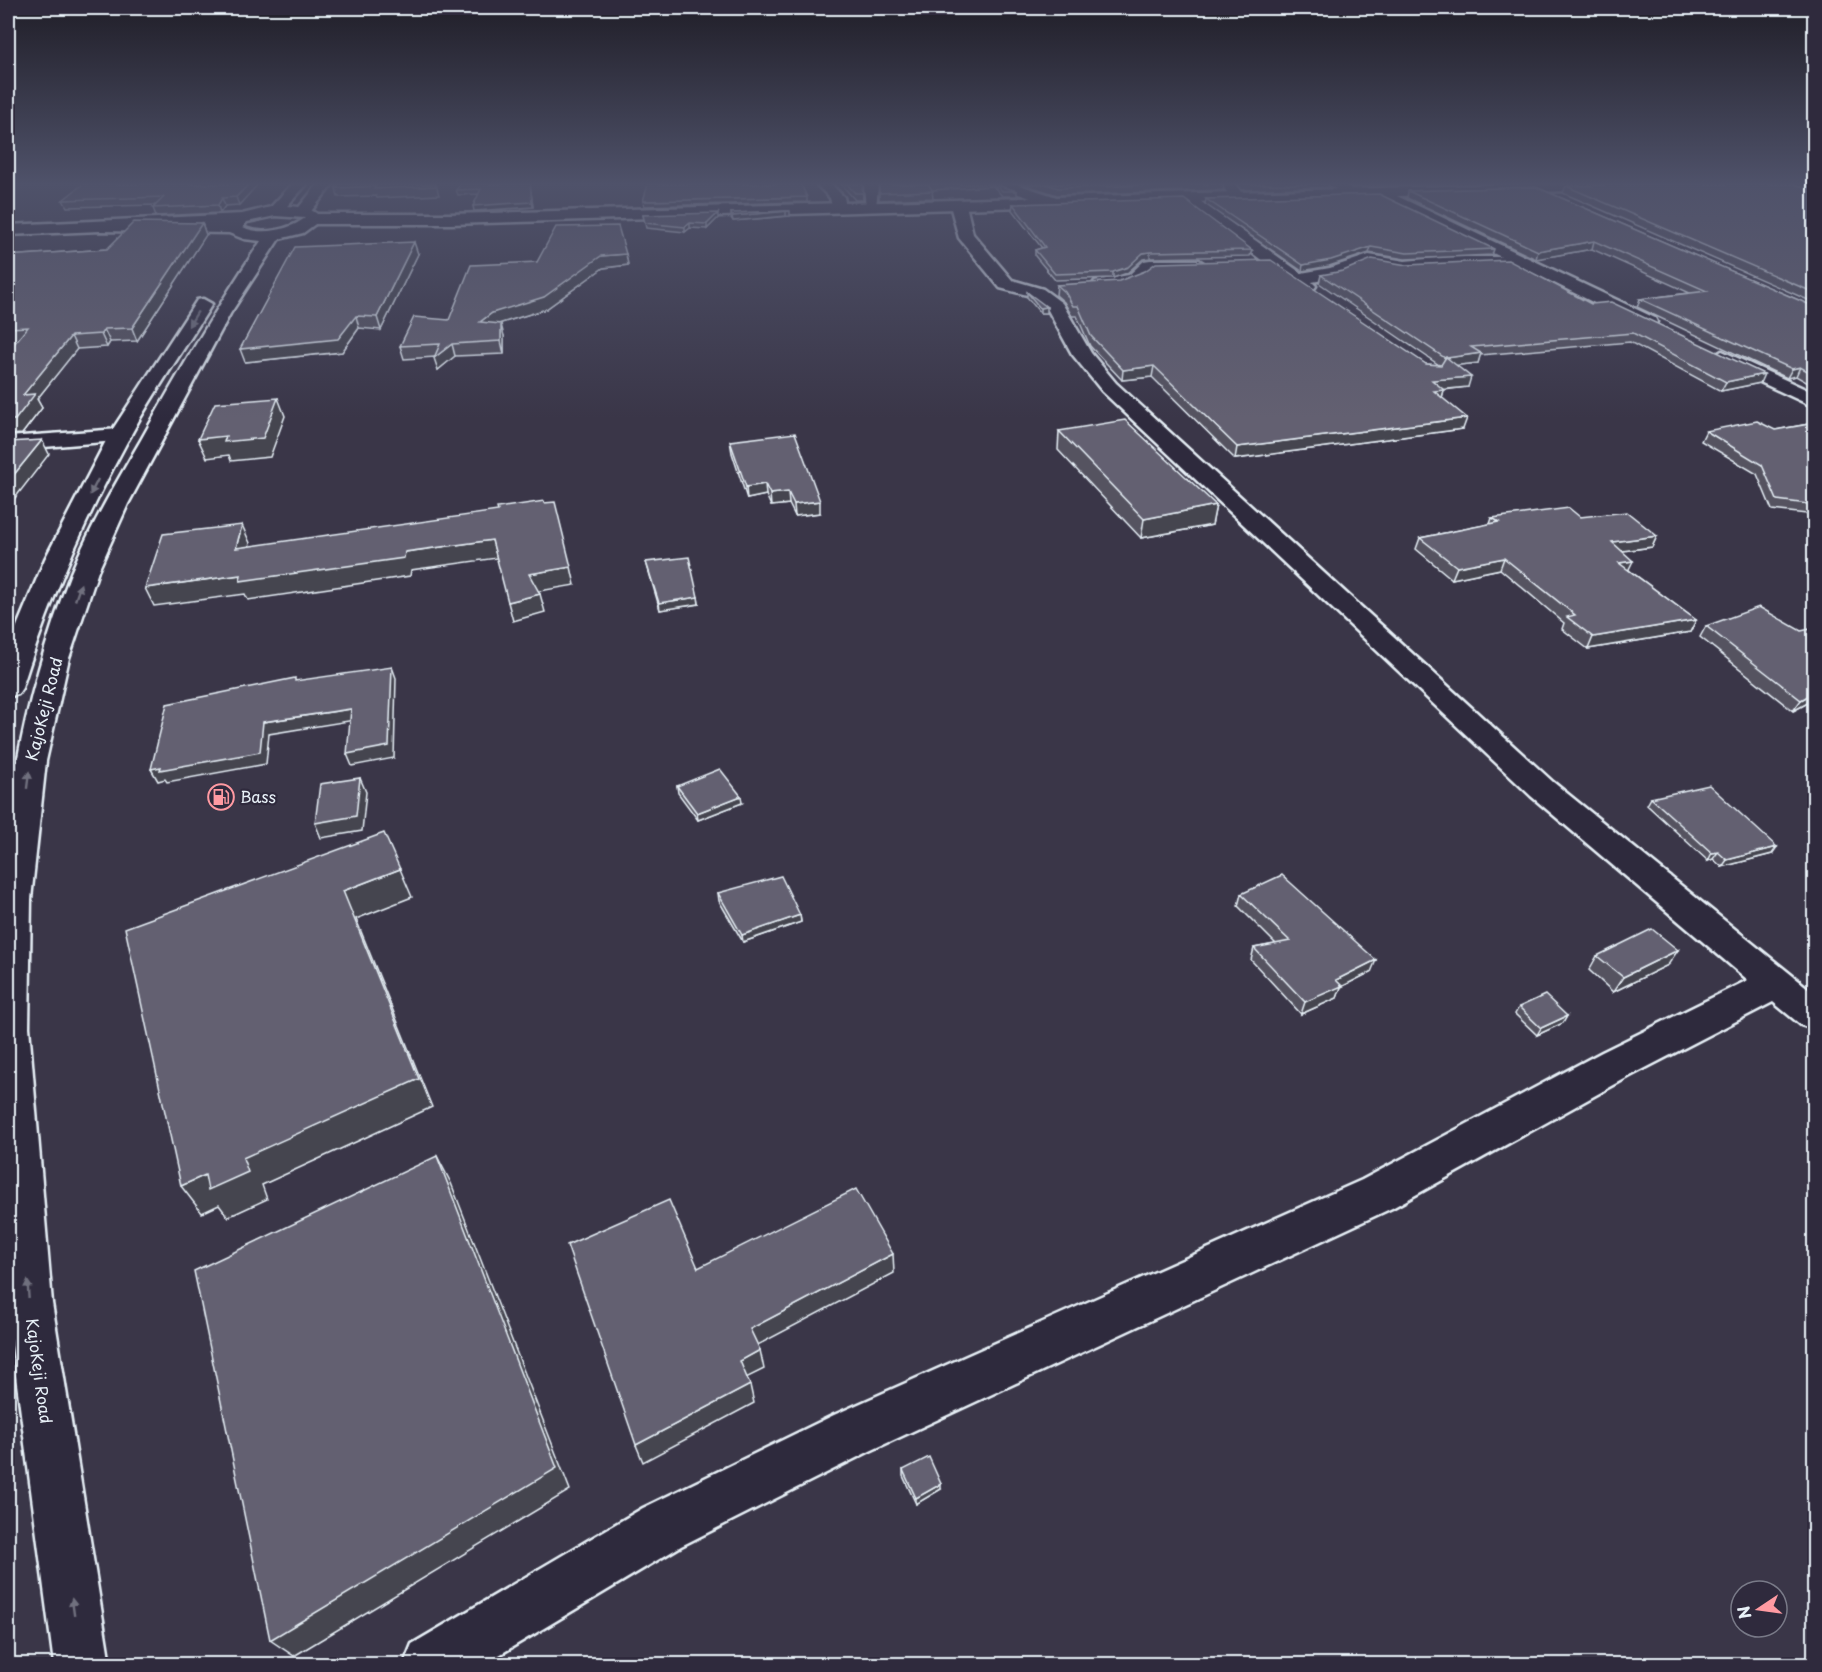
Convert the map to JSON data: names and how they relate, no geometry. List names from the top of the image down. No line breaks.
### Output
{"streets":{"main road":["KajoKeji Road"]},"places":{"fuel station":["Bass"]},"north":"left"}
